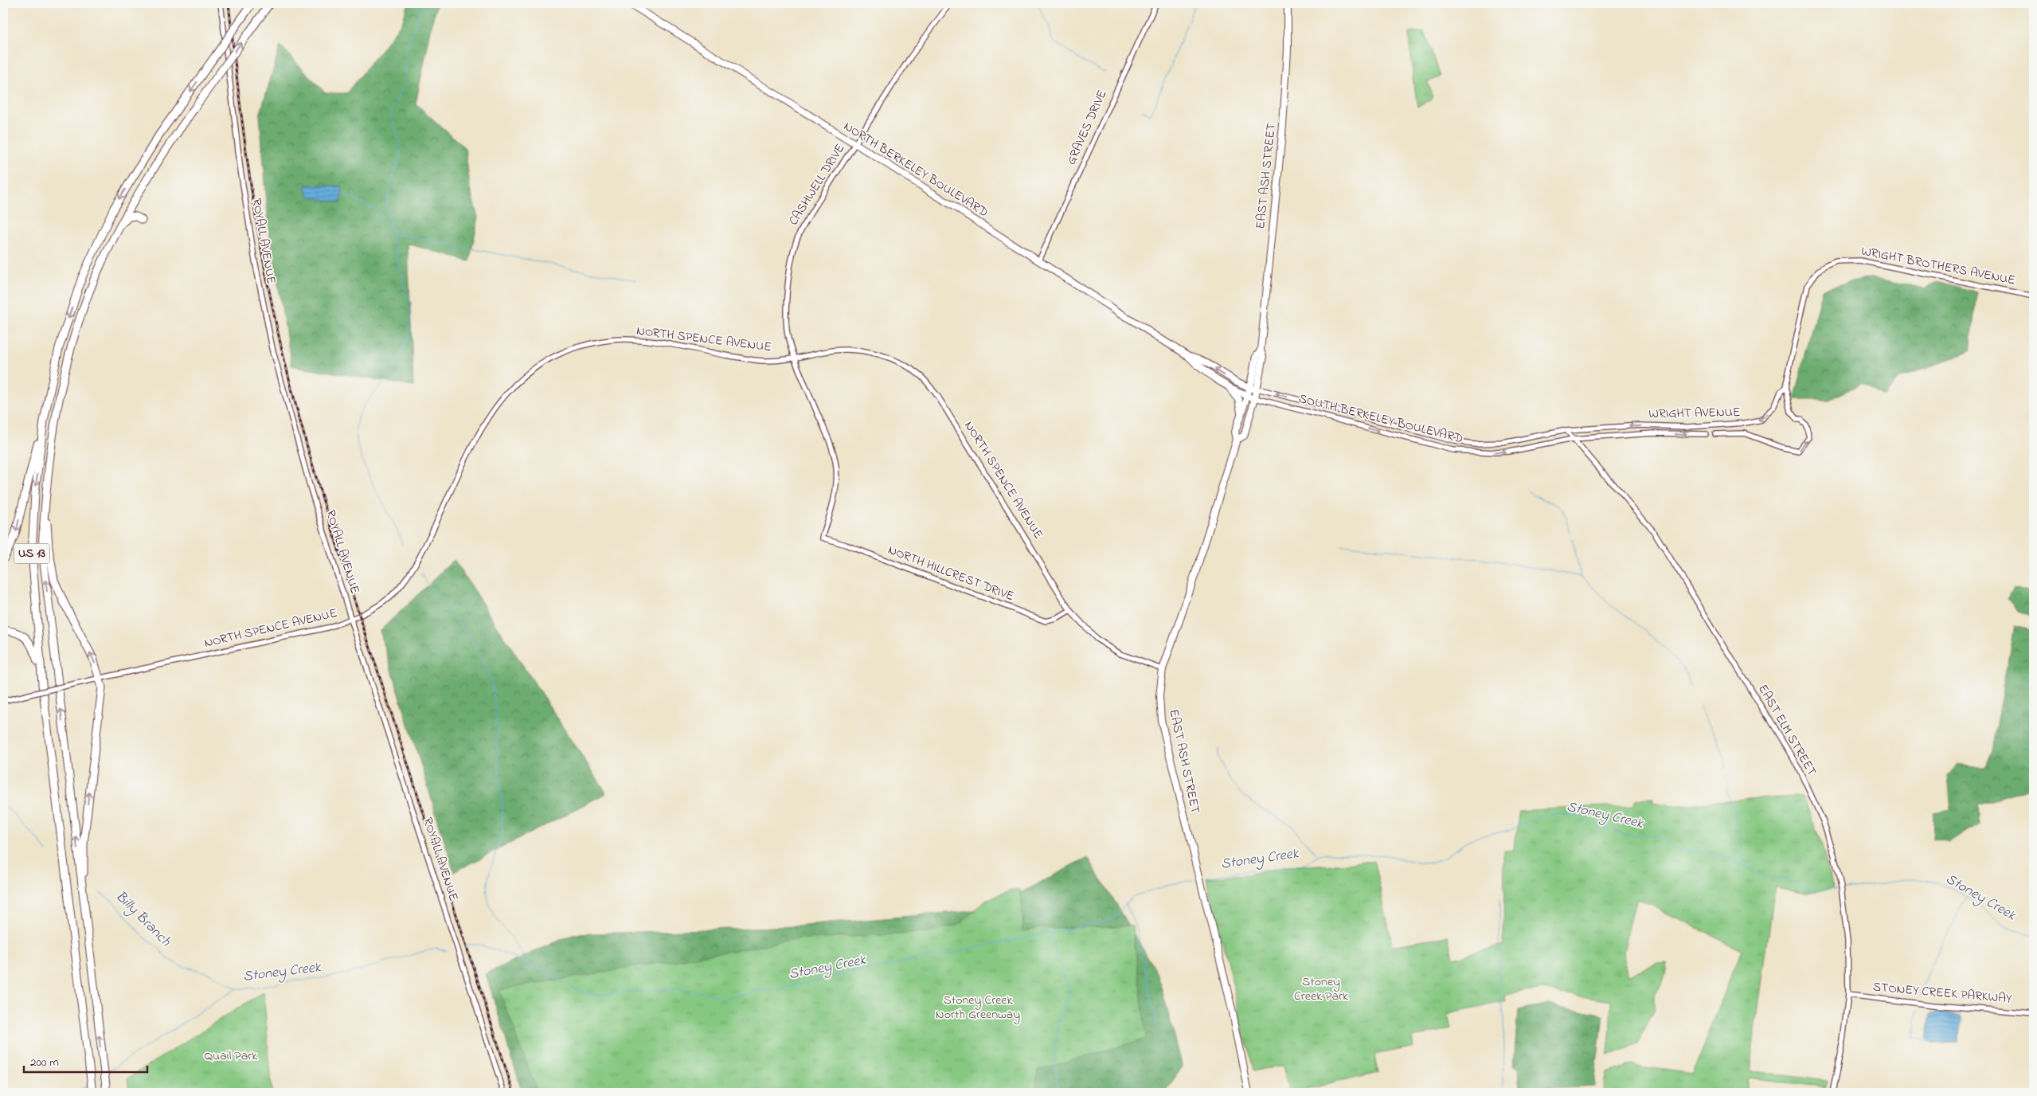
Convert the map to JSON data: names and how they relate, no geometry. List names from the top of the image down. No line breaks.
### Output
{"streets":{"highway":["US 13"],"main road":["NORTH BERKELEY BOULEVARD","EAST ASH STREET"],"street":["GRAVES DRIVE","CASHWELL DRIVE","ROYALL AVENUE","WRIGHT BROTHERS AVENUE","NORTH SPENCE AVENUE","WRIGHT AVENUE","SOUTH BERKELEY BOULEVARD","NORTH HILLCREST DRIVE","EAST ELM STREET","STONEY CREEK PARKWAY"]},"crossings":[["GRAVES DRIVE","NORTH BERKELEY BOULEVARD"],["NORTH BERKELEY BOULEVARD","EAST ASH STREET"],["NORTH BERKELEY BOULEVARD","CASHWELL DRIVE"],["NORTH BERKELEY BOULEVARD","SOUTH BERKELEY BOULEVARD"],["EAST ASH STREET","NORTH SPENCE AVENUE"],["EAST ASH STREET","SOUTH BERKELEY BOULEVARD"],["CASHWELL DRIVE","NORTH SPENCE AVENUE"],["CASHWELL DRIVE","NORTH HILLCREST DRIVE"],["ROYALL AVENUE","NORTH SPENCE AVENUE"],["WRIGHT BROTHERS AVENUE","WRIGHT AVENUE"],["NORTH SPENCE AVENUE","NORTH HILLCREST DRIVE"],["WRIGHT AVENUE","SOUTH BERKELEY BOULEVARD"],["WRIGHT AVENUE","EAST ELM STREET"],["SOUTH BERKELEY BOULEVARD","EAST ELM STREET"],["EAST ELM STREET","STONEY CREEK PARKWAY"]],"water":["Stoney Creek","Billy Branch"],"parks":["Stoney Creek Park","Stoney Creek North Greenway","Quail Park"],"scale_bar":"200 m"}
